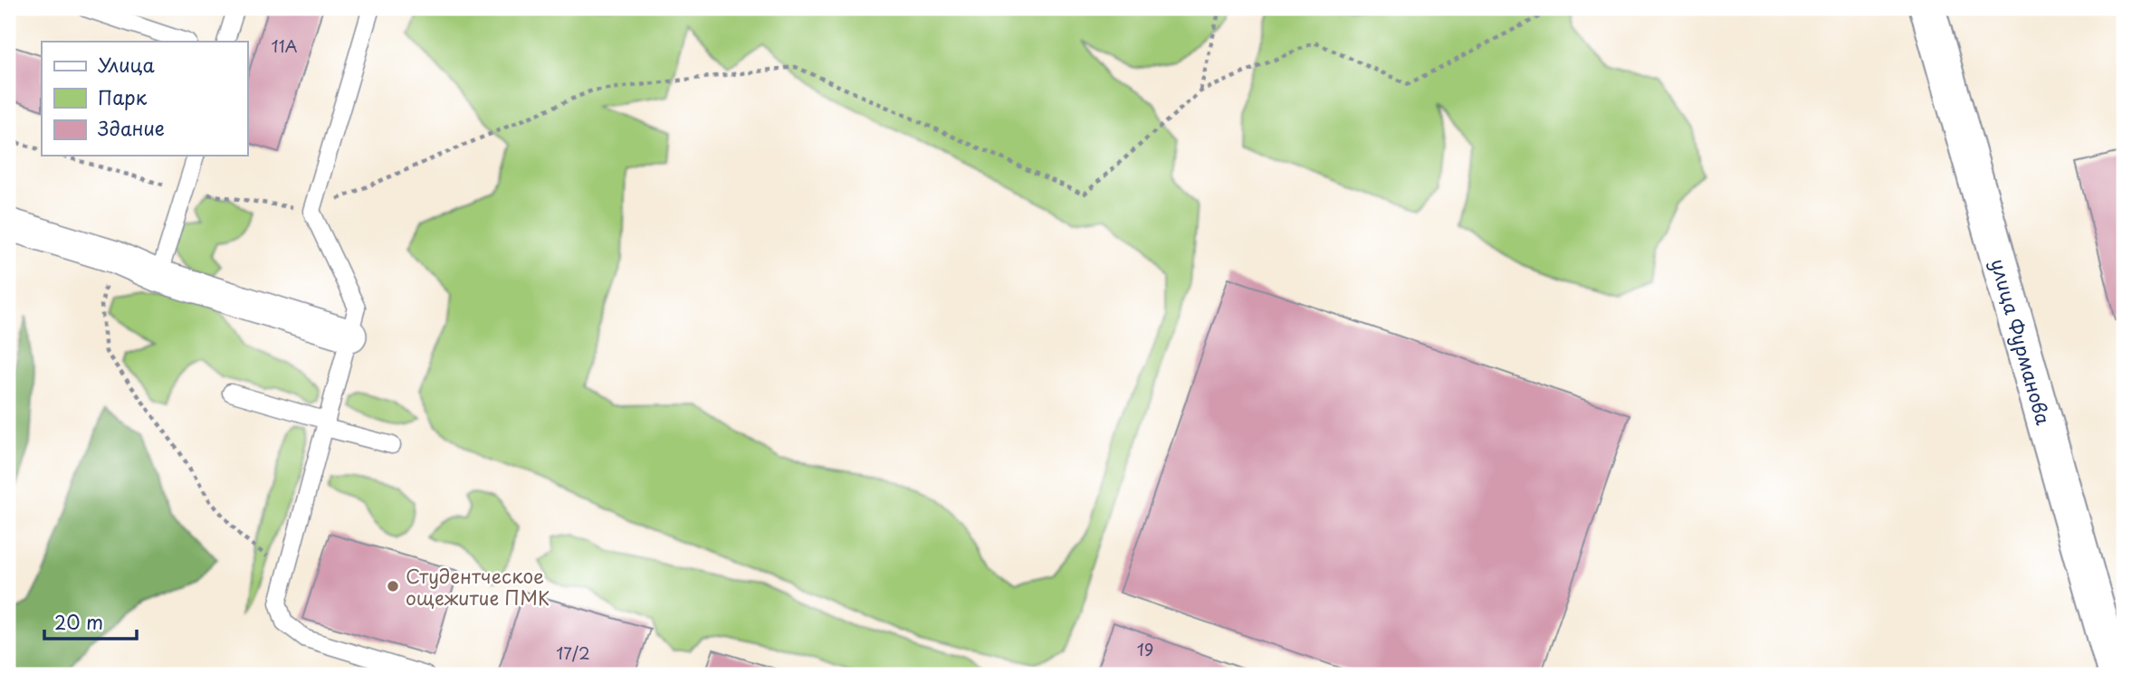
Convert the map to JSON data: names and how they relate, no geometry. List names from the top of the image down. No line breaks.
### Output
{"streets":{"main road":["улица Фурманова"]},"places":["Студентческое ощежитие ПМК"],"house_numbers":["11А","19","17/2"],"legend":["Улица","Парк","Здание"],"scale_bar":"20 m"}
